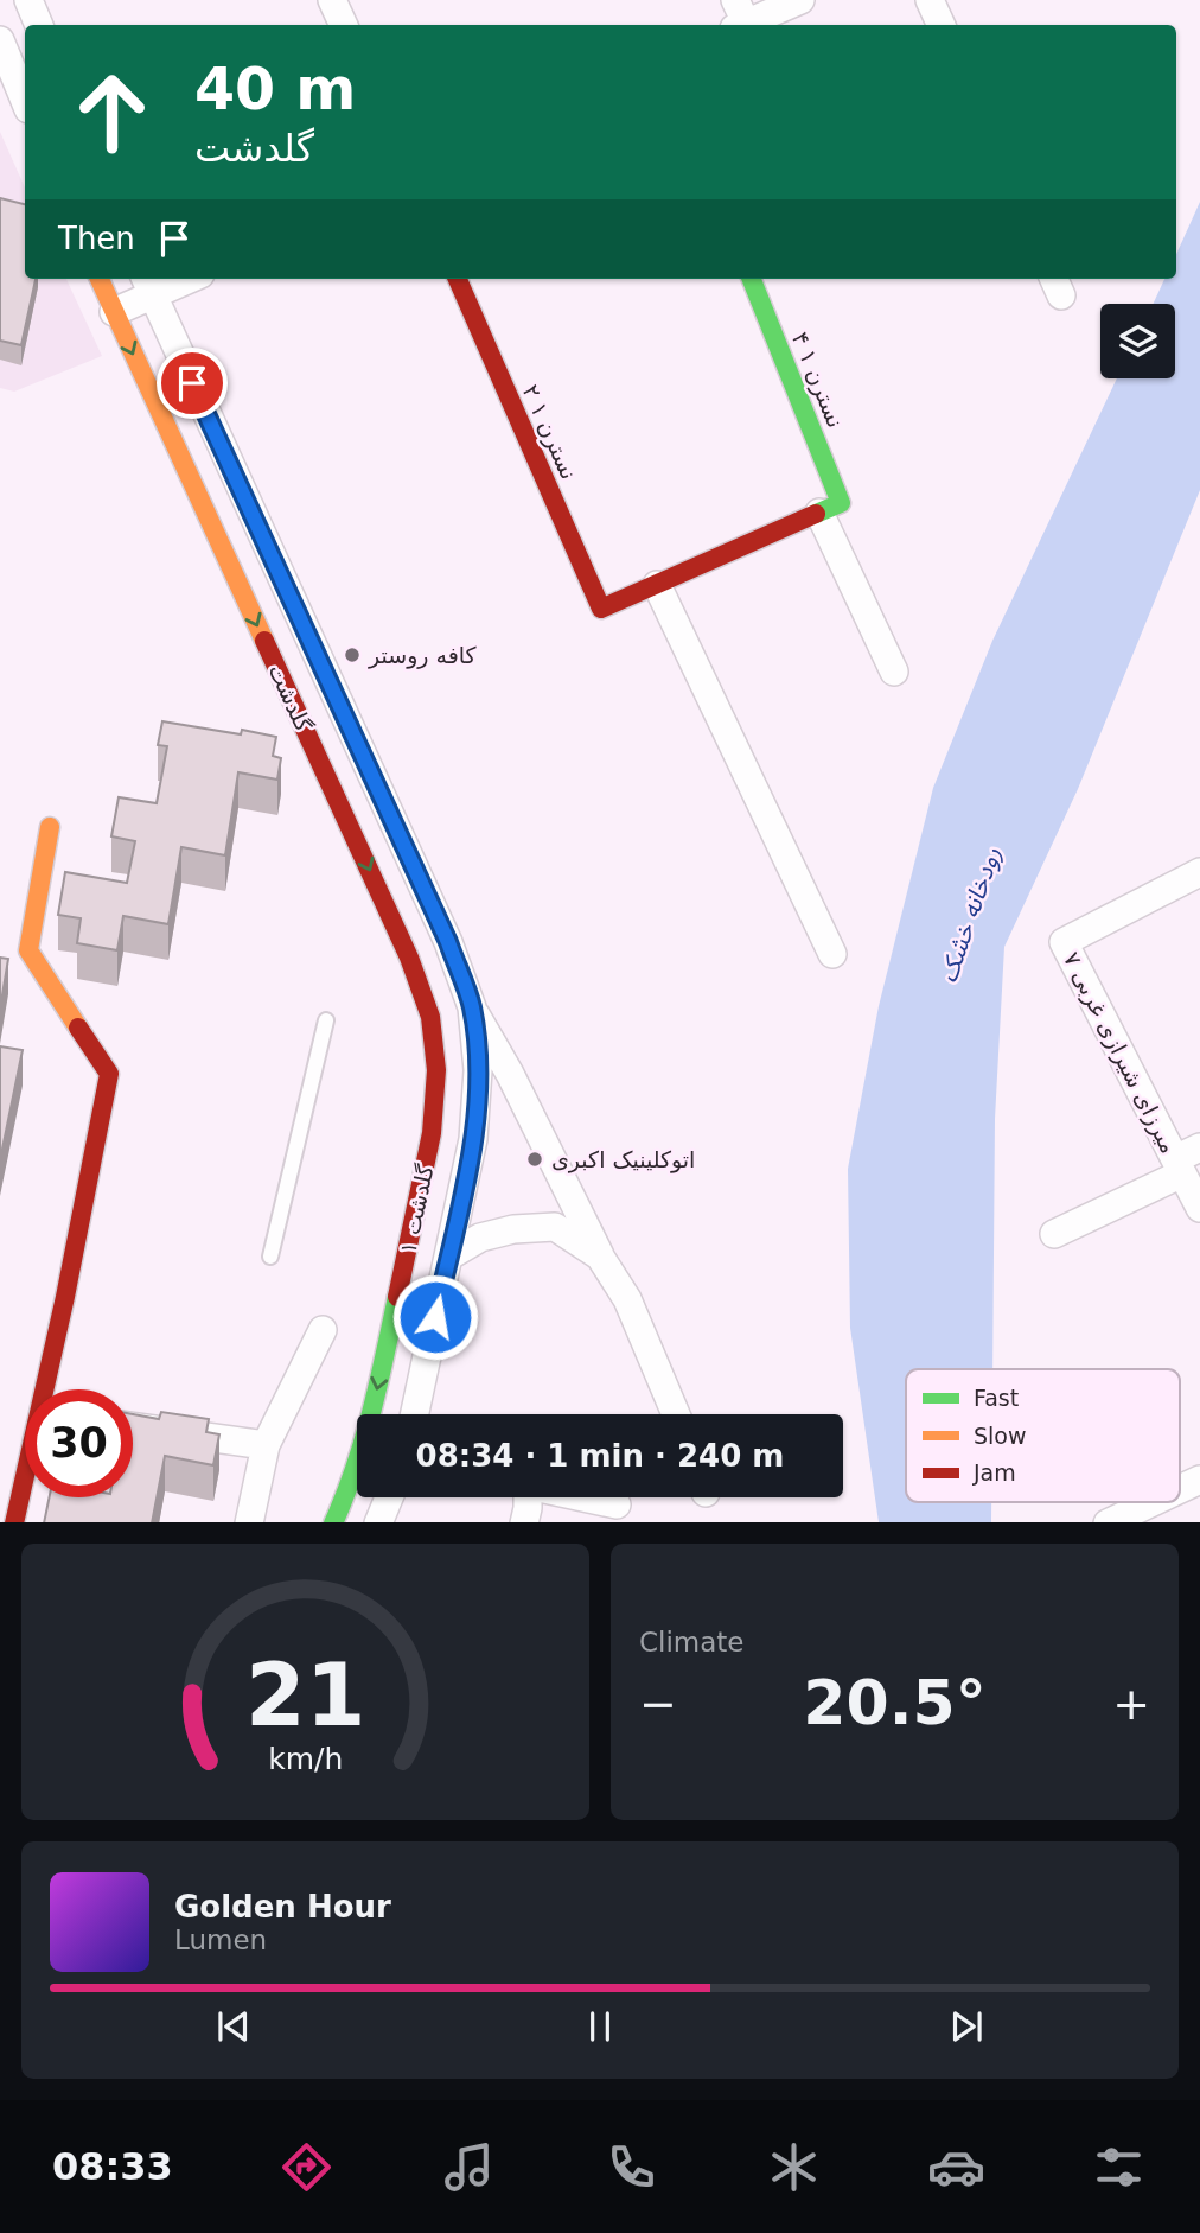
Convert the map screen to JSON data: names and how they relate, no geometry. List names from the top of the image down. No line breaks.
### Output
{"streets":{"street":["۴ نسترن ۱","۲ نسترن ۱","گلدشت","۷ میرزای شیرازی غربی","گلدشت ۱"]},"crossings":[["گلدشت","گلدشت ۱"]],"water":["رودخانه خشک"],"places":["کافه روستر","اتوکلینیک اکبری"],"legend":["Fast","Slow","Jam"],"page":{"turn":["40 m","گلدشت"],"then":"Then","limit":"30","trip":"08:34 · 1 min · 240 m","tile":"Climate","heat":["−","20.5°","+"],"song":["Golden Hour","Lumen"],"tabs":"08:33","gauge":["21","km/h"]}}
